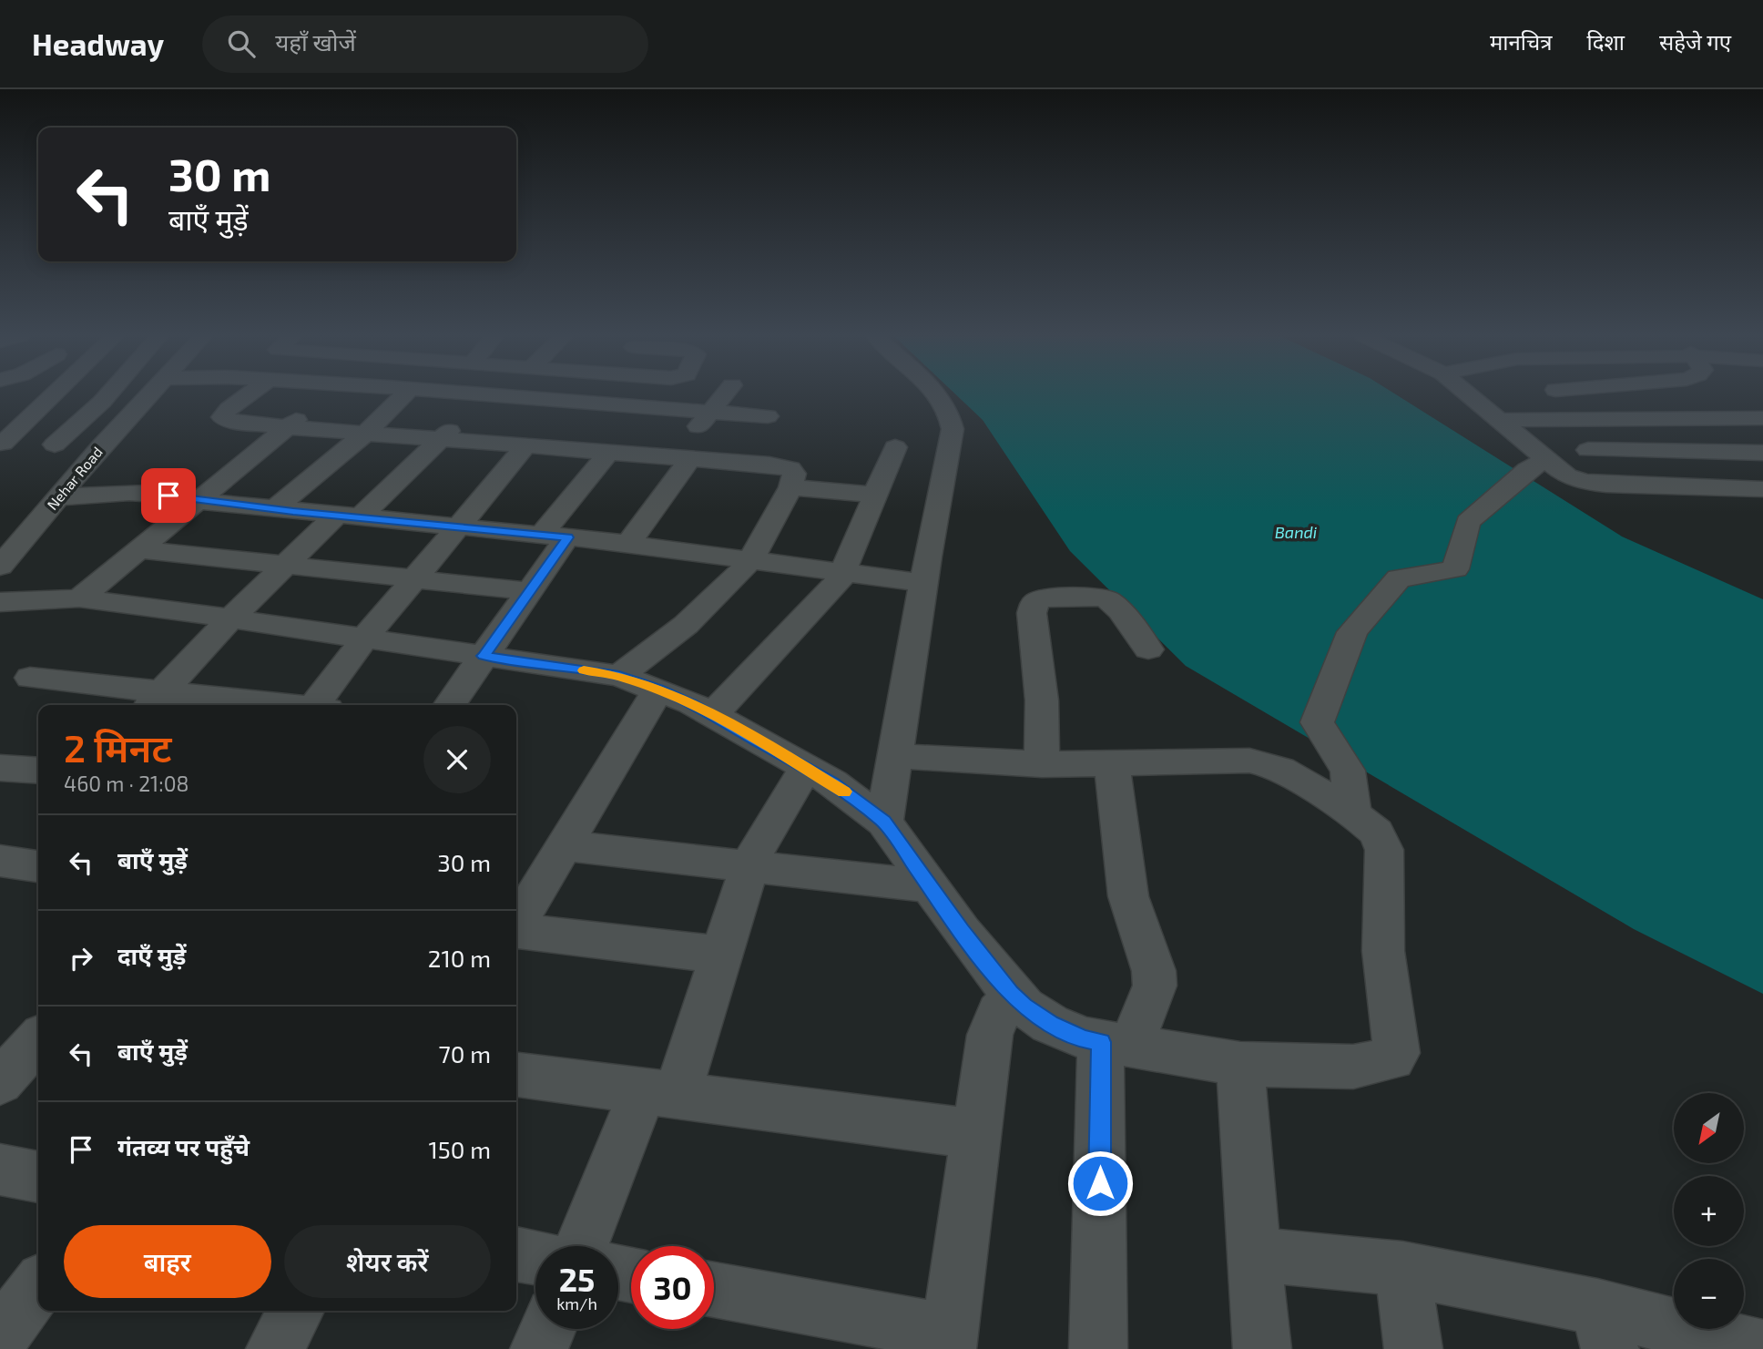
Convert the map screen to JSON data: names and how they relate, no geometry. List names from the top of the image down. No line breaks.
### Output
{"streets":{"street":["Nehar Road"]},"water":["Bandi"],"north":"bottom left","page":{"header":"Headway","search":"यहाँ खोजें","nav":["मानचित्र","दिशा","सहेजे गए"],"turn":["30 m","बाएँ मुड़ें"],"heading":["2 मिनट","460 m · 21:08"],"list":[{"name":"बाएँ मुड़ें","value":"30 m"},{"name":"दाएँ मुड़ें","value":"210 m"},{"name":"बाएँ मुड़ें","value":"70 m"},{"name":"गंतव्य पर पहुँचे","value":"150 m"}],"map_buttons":["+","−"],"buttons":["बाहर","शेयर करें"],"speed":"25 km/h","limit":"30"}}
